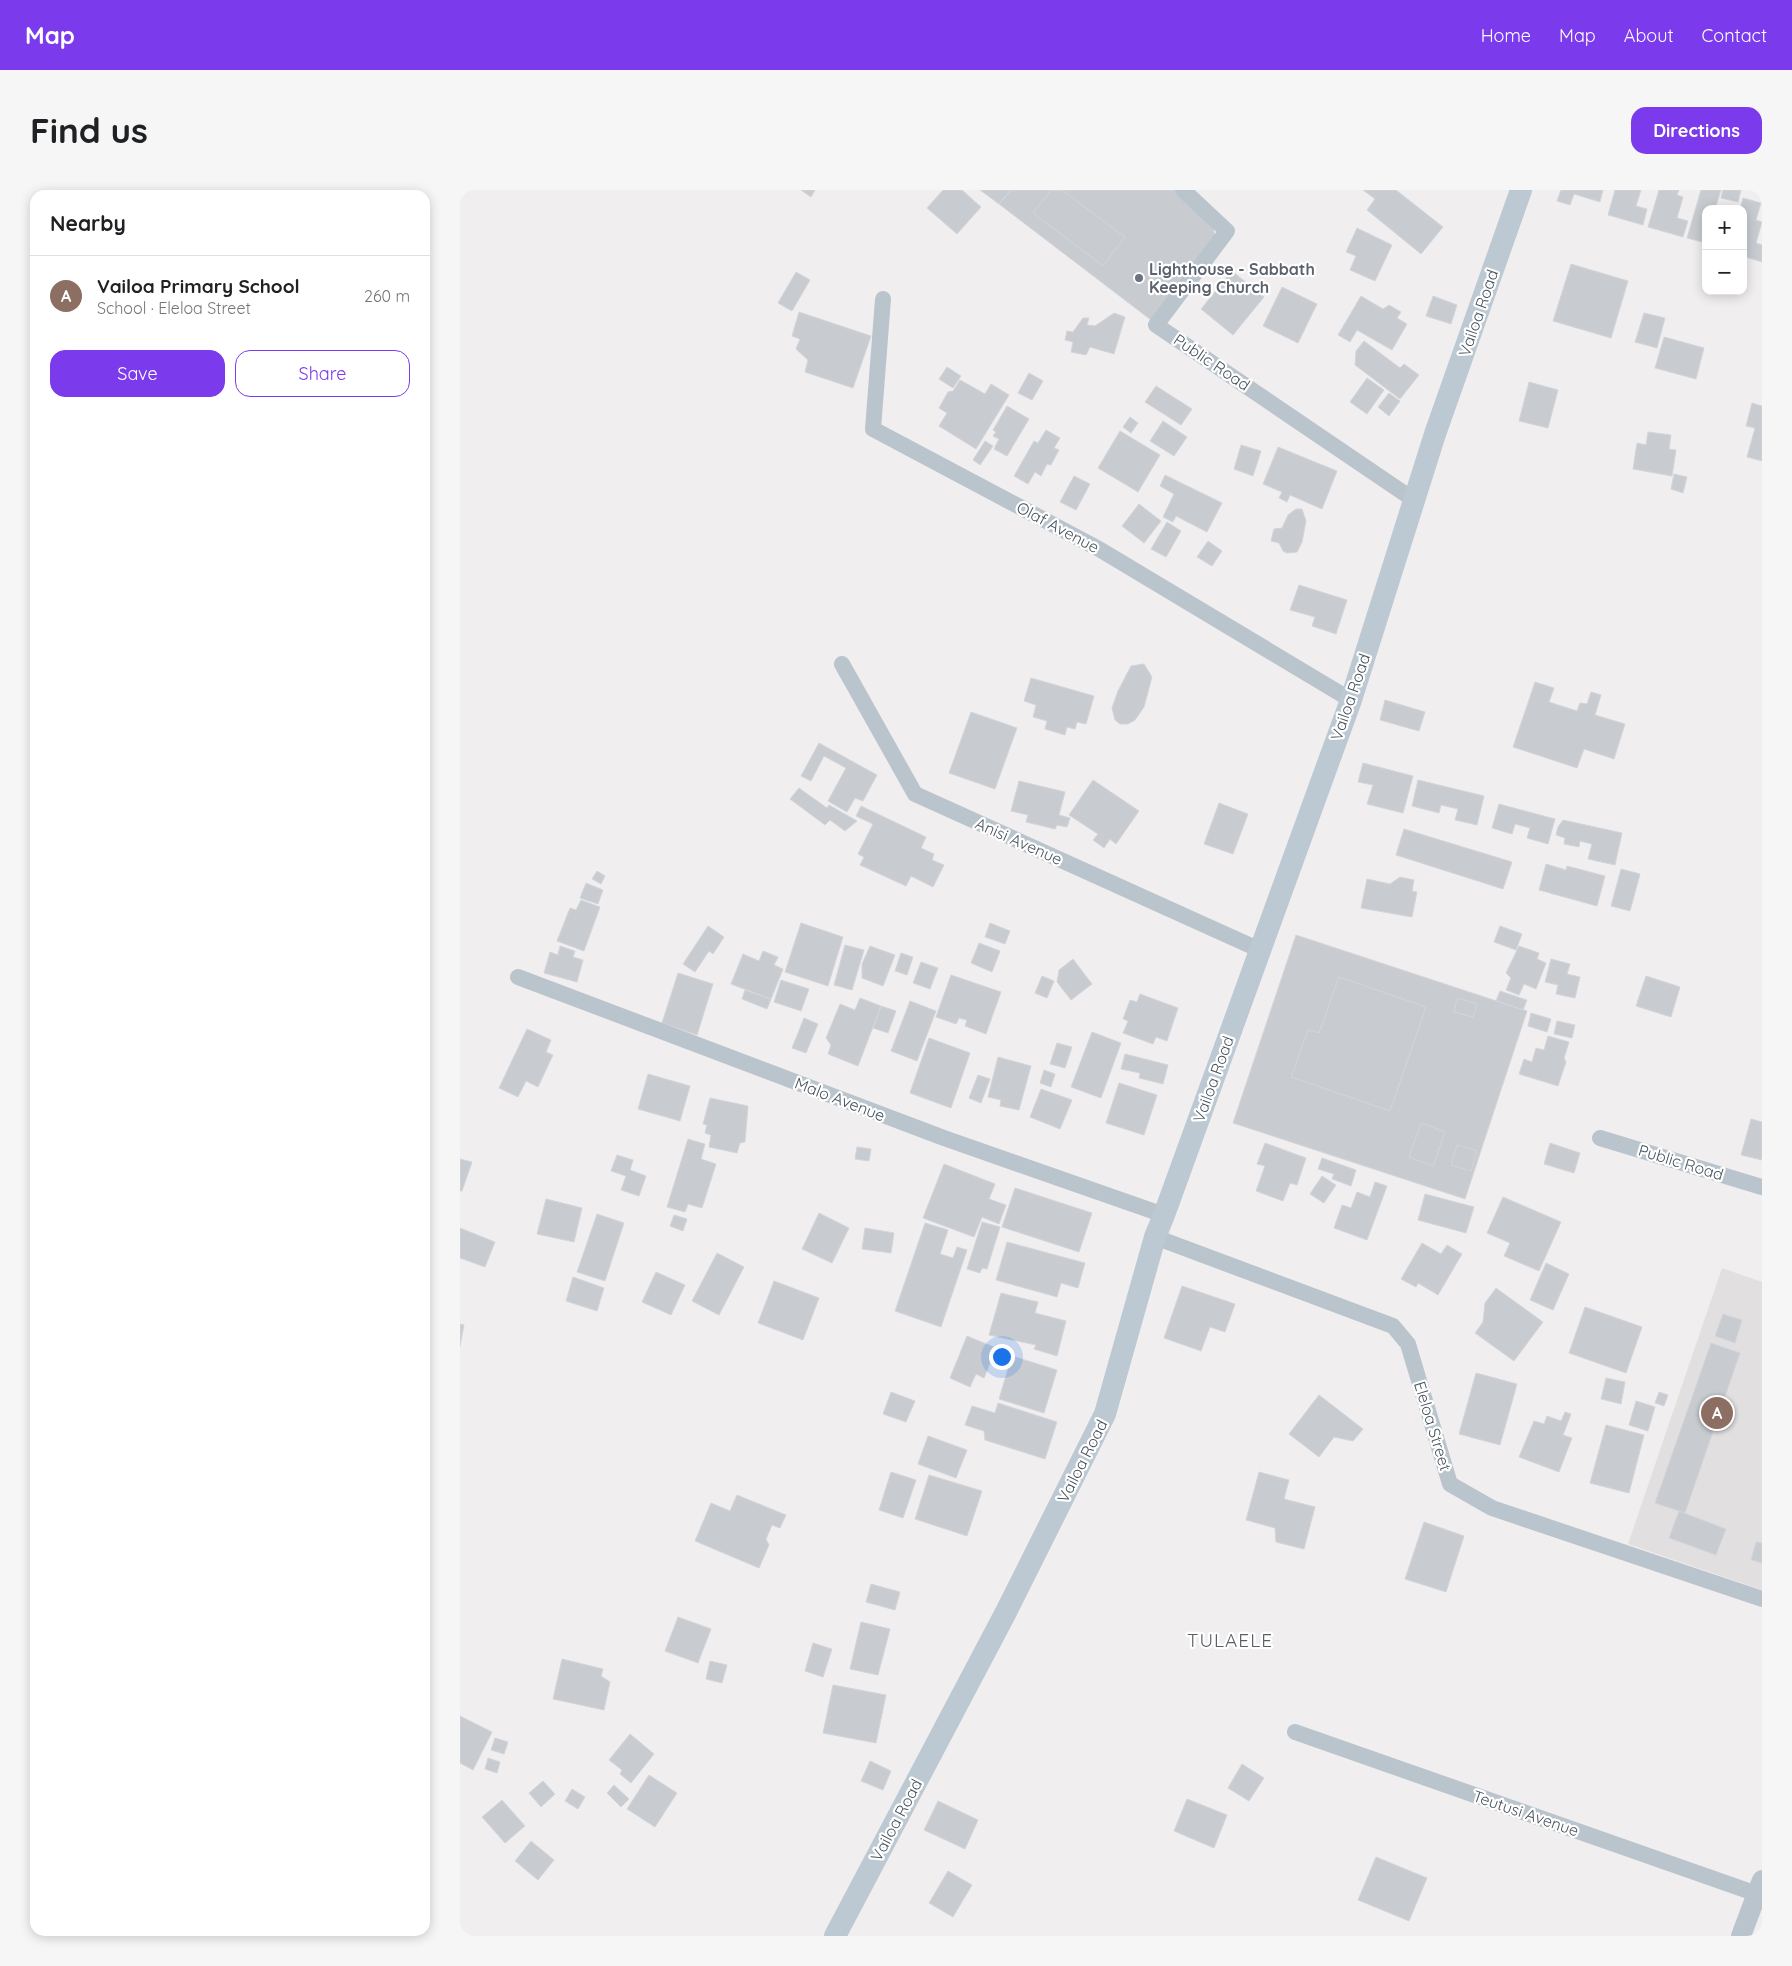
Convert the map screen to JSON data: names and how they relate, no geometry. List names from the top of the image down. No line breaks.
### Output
{"streets":{"main road":["Vailoa Road"],"street":["Public Road","Olaf Avenue","Anisi Avenue","Malo Avenue","Eleloa Street","Teutusi Avenue"]},"crossings":[["Vailoa Road","Public Road"],["Vailoa Road","Olaf Avenue"],["Vailoa Road","Anisi Avenue"],["Vailoa Road","Malo Avenue"],["Vailoa Road","Eleloa Street"]],"districts":["TULAELE"],"places":["Lighthouse - Sabbath Keeping Church"],"page":{"header":"Map","nav":["Home","Map","About","Contact"],"buttons":["Directions",["Save","Share"]],"title":"Find us","heading":"Nearby","map_buttons":["+","−"],"list":[{"mark":"A","name":"Vailoa Primary School","note":"School · Eleloa Street","value":"260 m"}],"pins":"A"}}
